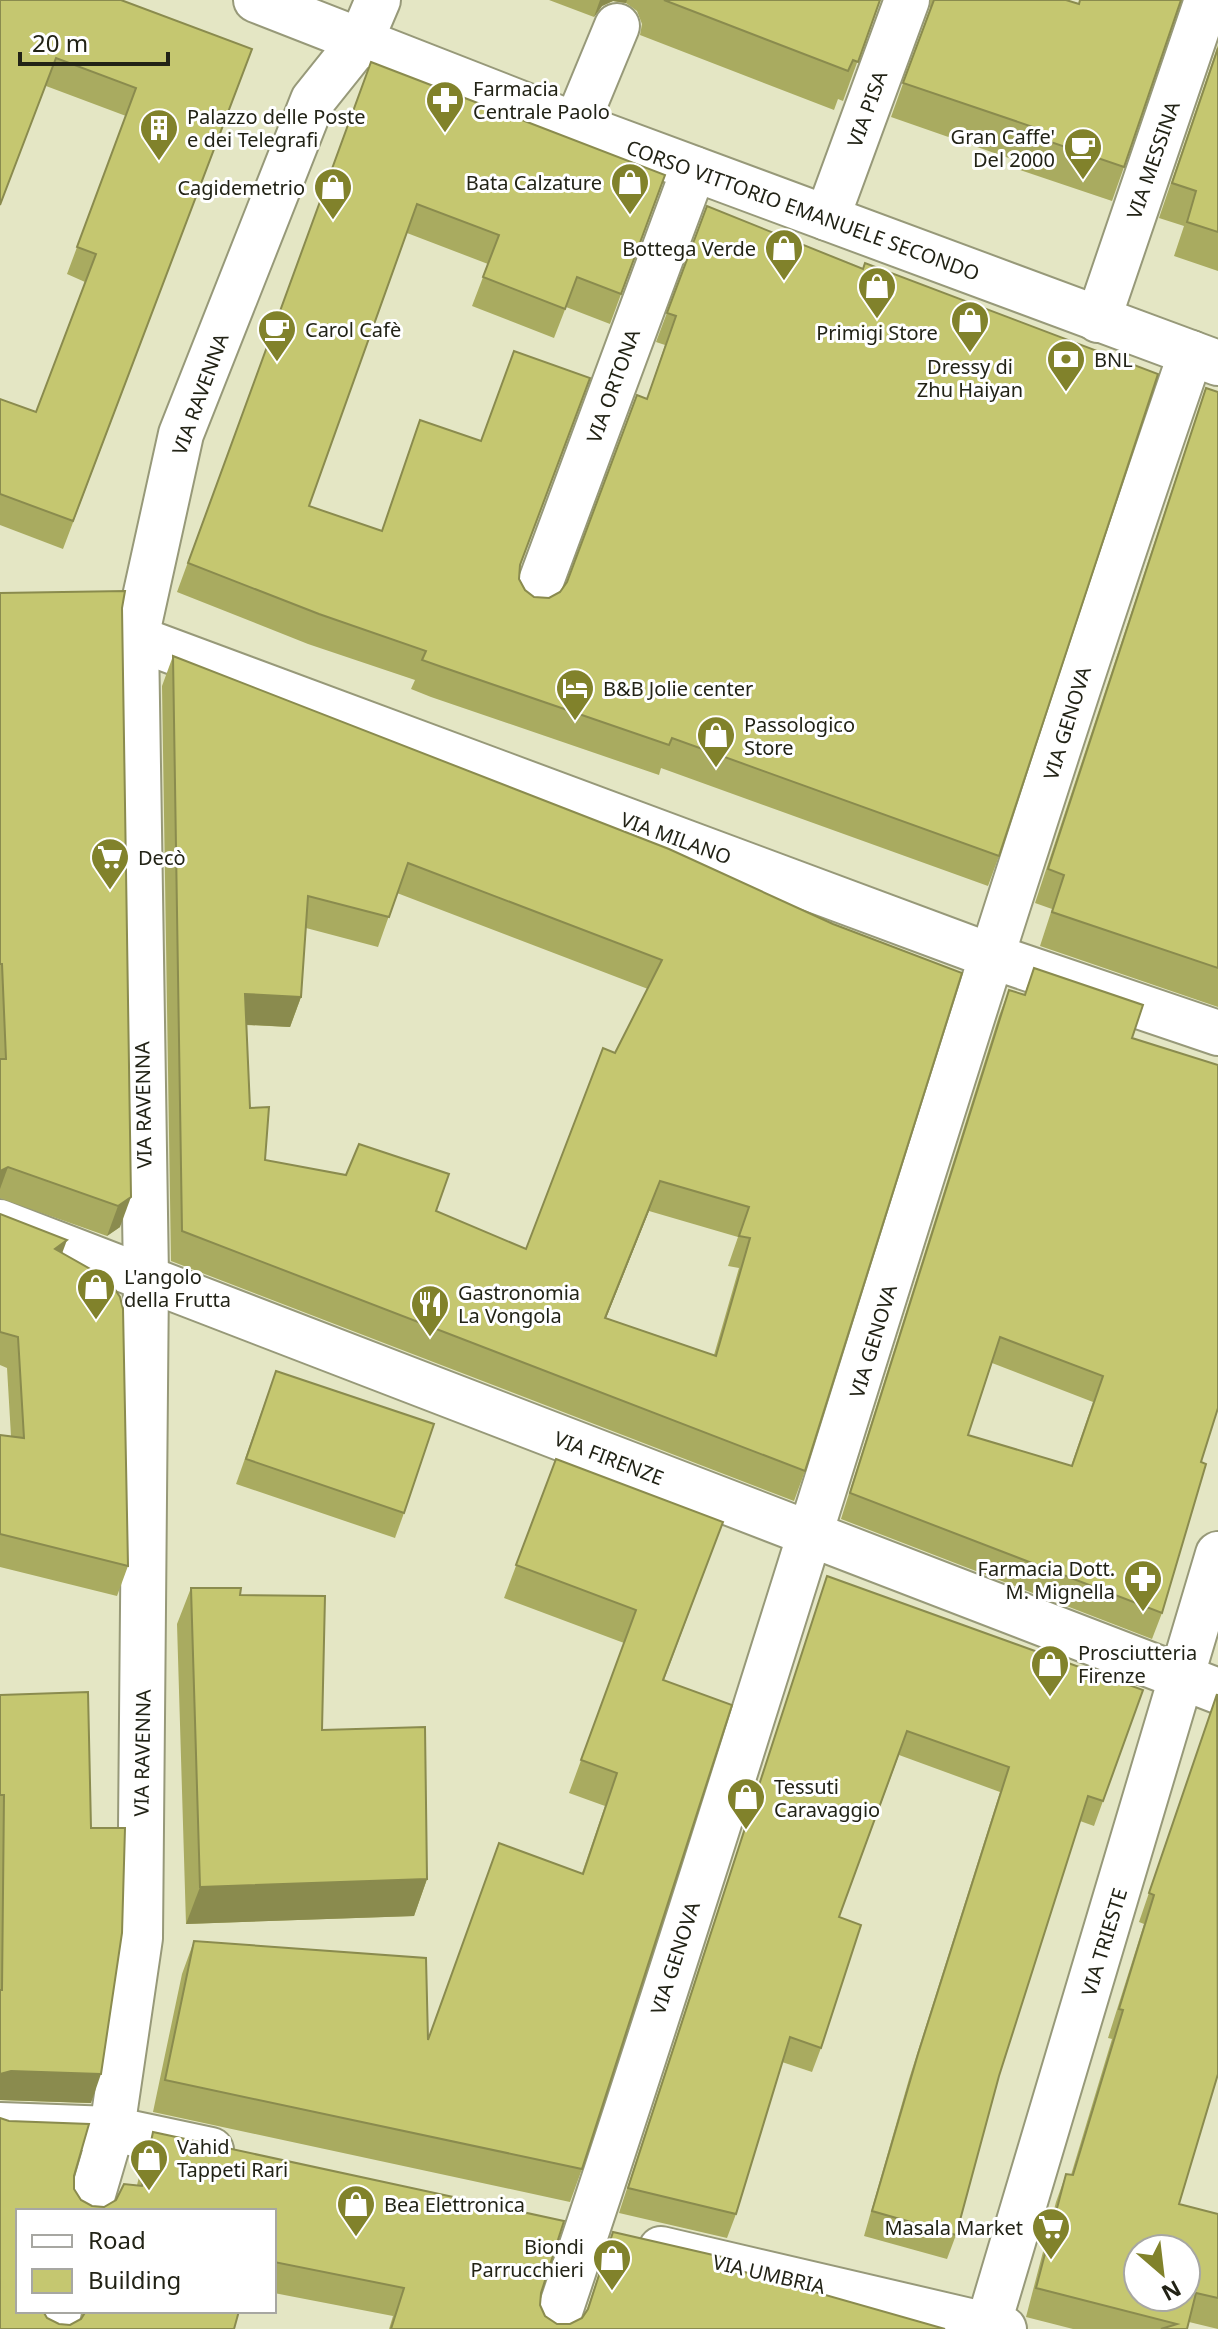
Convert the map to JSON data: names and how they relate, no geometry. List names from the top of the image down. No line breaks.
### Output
{"streets":{"street":["VIA PISA","VIA MESSINA","CORSO VITTORIO EMANUELE SECONDO","VIA ORTONA","VIA RAVENNA","VIA GENOVA","VIA MILANO","VIA FIRENZE","VIA TRIESTE","VIA UMBRIA"]},"crossings":[["VIA PISA","CORSO VITTORIO EMANUELE SECONDO"],["VIA MESSINA","CORSO VITTORIO EMANUELE SECONDO"],["CORSO VITTORIO EMANUELE SECONDO","VIA ORTONA"],["CORSO VITTORIO EMANUELE SECONDO","VIA RAVENNA"],["CORSO VITTORIO EMANUELE SECONDO","VIA GENOVA"],["VIA RAVENNA","VIA MILANO"],["VIA RAVENNA","VIA FIRENZE"],["VIA GENOVA","VIA MILANO"],["VIA GENOVA","VIA FIRENZE"],["VIA GENOVA","VIA UMBRIA"],["VIA FIRENZE","VIA TRIESTE"],["VIA TRIESTE","VIA UMBRIA"]],"places":{"pharmacy":["Farmacia Centrale Paolo","Farmacia Dott. M. Mignella"],"building":["Palazzo delle Poste e dei Telegrafi"],"cafe":["Gran Caffe' Del 2000","Carol Cafè"],"shop":["Bata Calzature","Cagidemetrio","Bottega Verde","Primigi Store","Dressy di Zhu Haiyan","Passologico Store","L'angolo della Frutta","Prosciutteria Firenze","Tessuti Caravaggio","Vahid Tappeti Rari","Bea Elettronica","Biondi Parrucchieri"],"bank":["BNL"],"hotel":["B&B Jolie center"],"supermarket":["Decò","Masala Market"],"restaurant":["Gastronomia La Vongola"]},"legend":["Road","Building"],"scale_bar":"20 m","north":"bottom right"}
